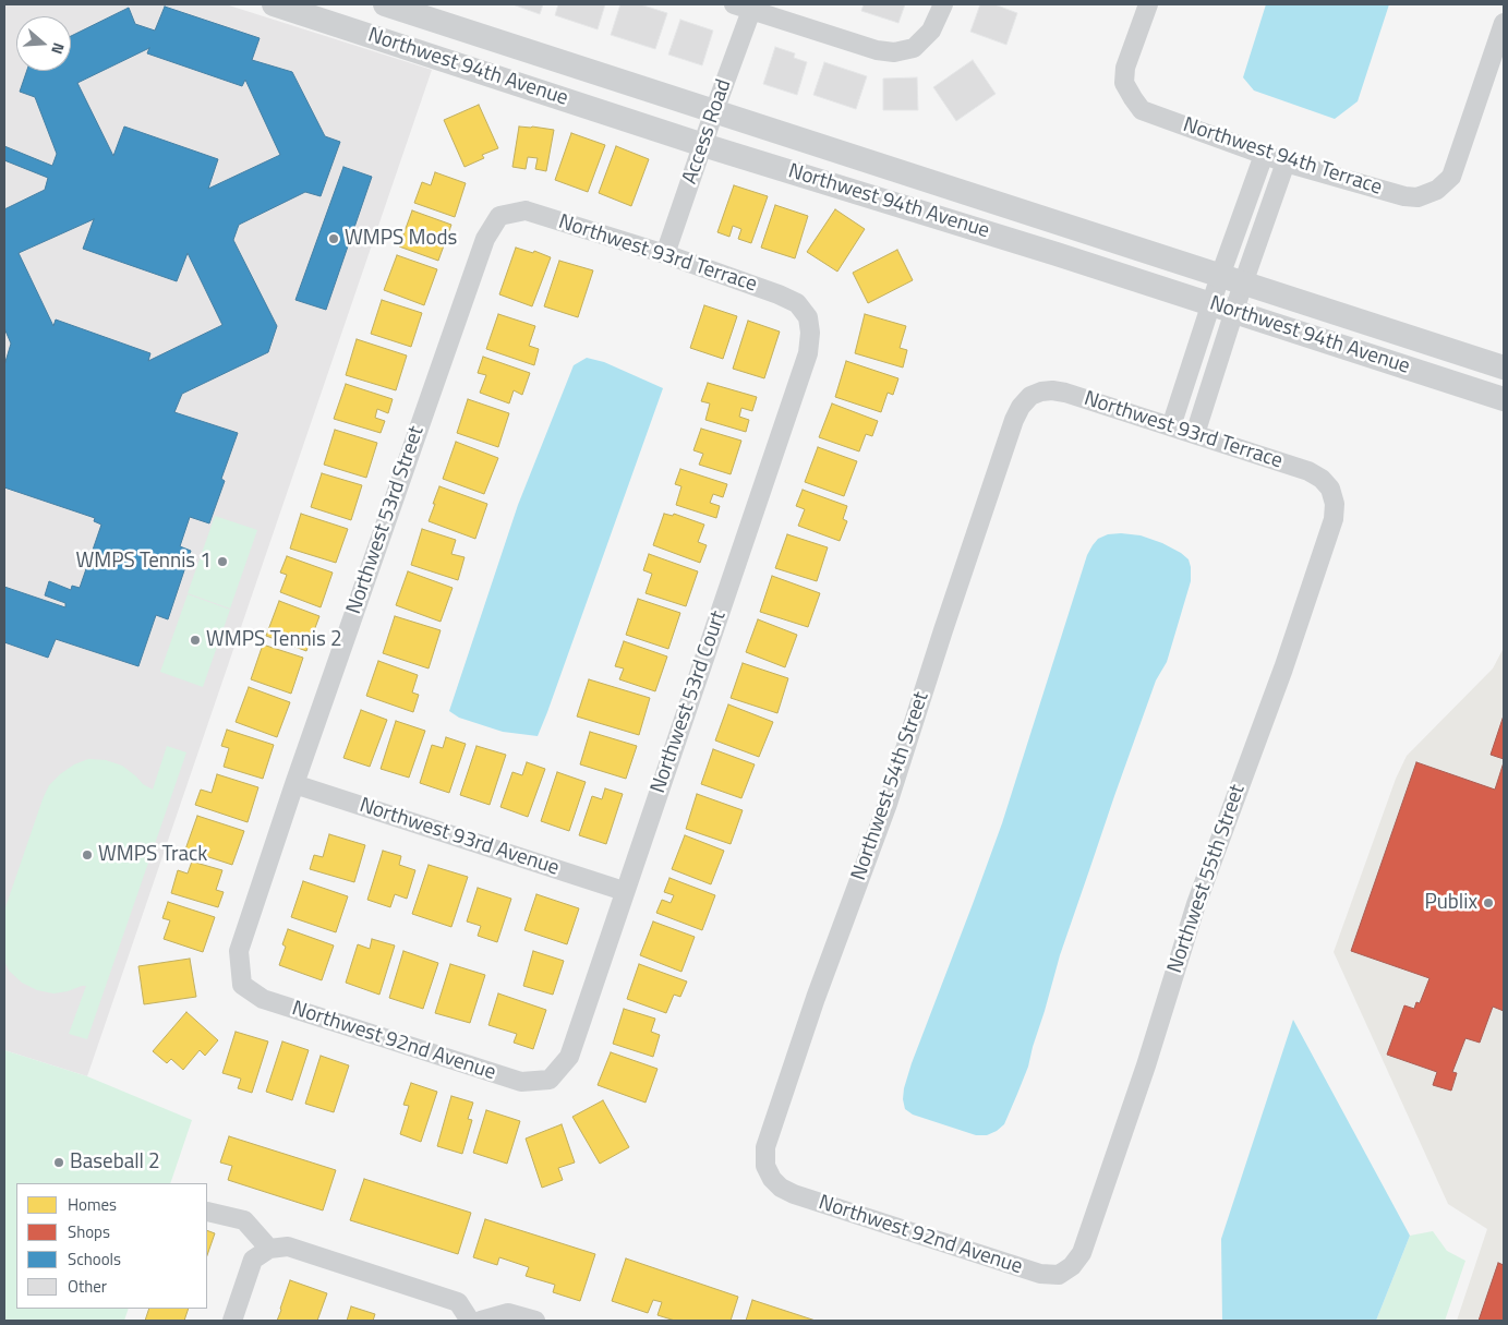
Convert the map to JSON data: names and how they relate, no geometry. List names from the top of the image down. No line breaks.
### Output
{"streets":{"street":["Northwest 94th Avenue","Access Road","Northwest 94th Terrace","Northwest 93rd Terrace","Northwest 53rd Street","Northwest 53rd Court","Northwest 54th Street","Northwest 93rd Avenue","Northwest 55th Street","Northwest 92nd Avenue"]},"crossings":[["Northwest 94th Avenue","Access Road"],["Access Road","Northwest 93rd Terrace"],["Northwest 93rd Terrace","Northwest 53rd Street"],["Northwest 93rd Terrace","Northwest 53rd Court"],["Northwest 93rd Terrace","Northwest 54th Street"],["Northwest 93rd Terrace","Northwest 55th Street"],["Northwest 53rd Street","Northwest 93rd Avenue"],["Northwest 53rd Street","Northwest 92nd Avenue"],["Northwest 53rd Court","Northwest 93rd Avenue"],["Northwest 53rd Court","Northwest 92nd Avenue"],["Northwest 54th Street","Northwest 92nd Avenue"],["Northwest 55th Street","Northwest 92nd Avenue"]],"places":["WMPS Mods","WMPS Tennis 1","WMPS Tennis 2","WMPS Track","Publix","Baseball 2"],"legend":["Homes","Shops","Schools","Other"],"north":"right"}
